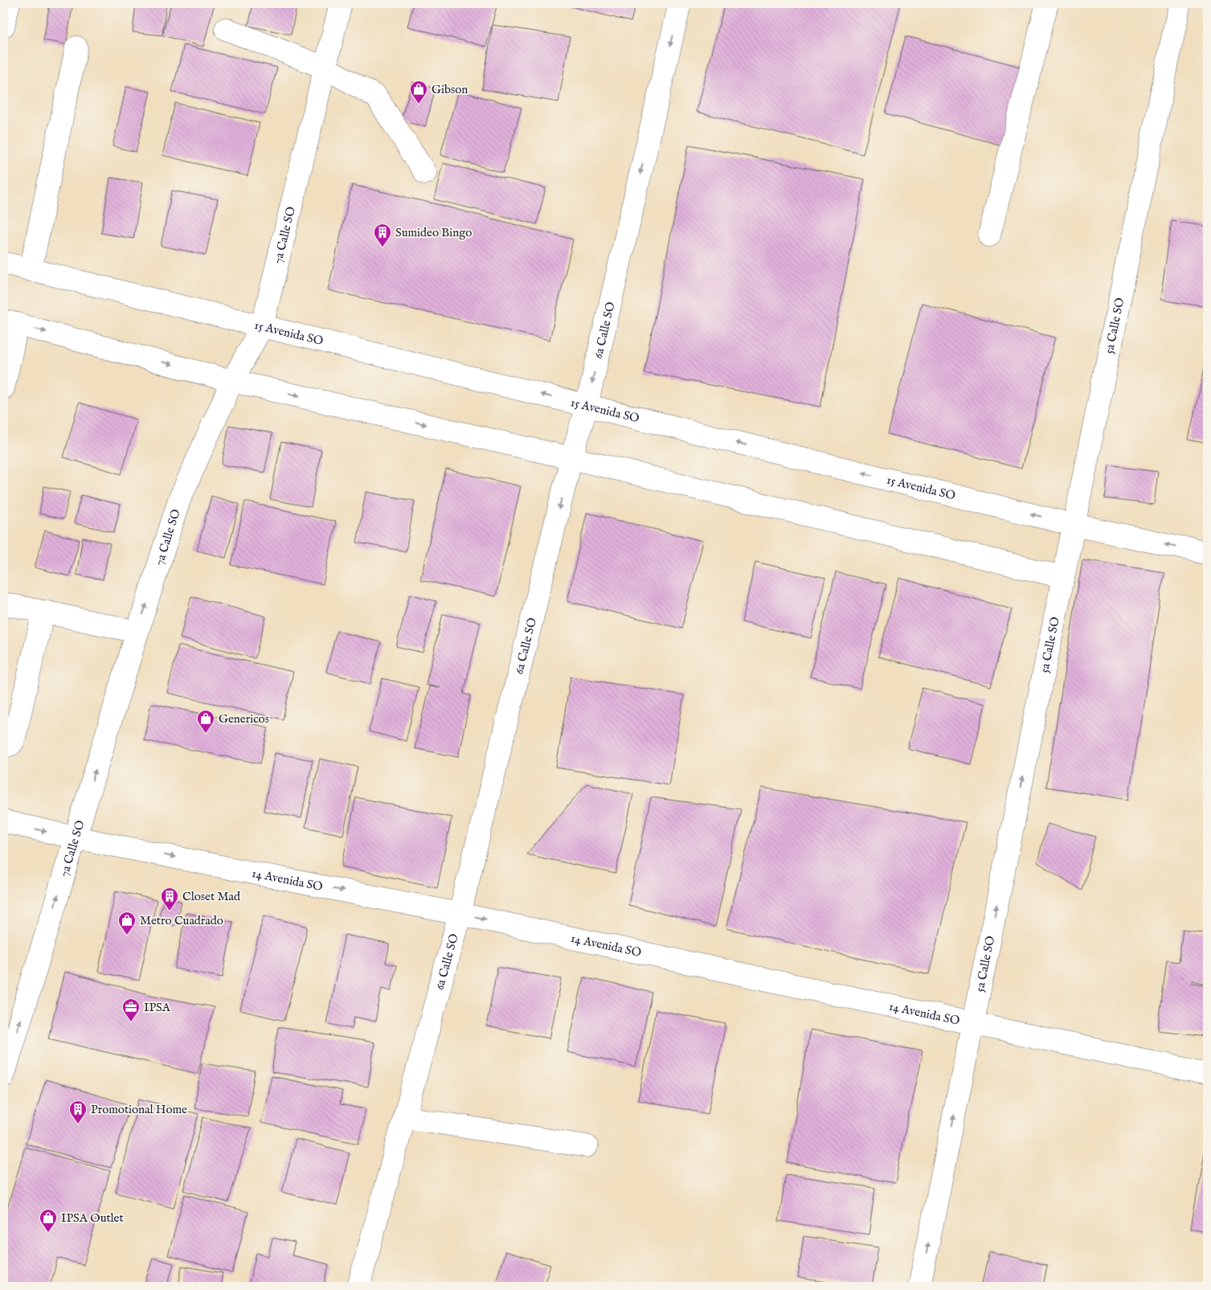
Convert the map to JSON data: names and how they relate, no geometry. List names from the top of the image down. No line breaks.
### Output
{"streets":{"street":["7a Calle SO","5a Calle SO","6a Calle SO","15 Avenida SO","14 Avenida SO"]},"crossings":[["7a Calle SO","15 Avenida SO"],["7a Calle SO","14 Avenida SO"],["5a Calle SO","15 Avenida SO"],["5a Calle SO","14 Avenida SO"],["6a Calle SO","15 Avenida SO"],["6a Calle SO","14 Avenida SO"]],"one_way":["7a Calle SO","5a Calle SO","6a Calle SO","14 Avenida SO"],"places":{"shop":["Gibson","Genericos","Metro Cuadrado","IPSA Outlet"],"building":["Sumideo Bingo","Closet Mad","Promotional Home"],"office":["IPSA"]}}
